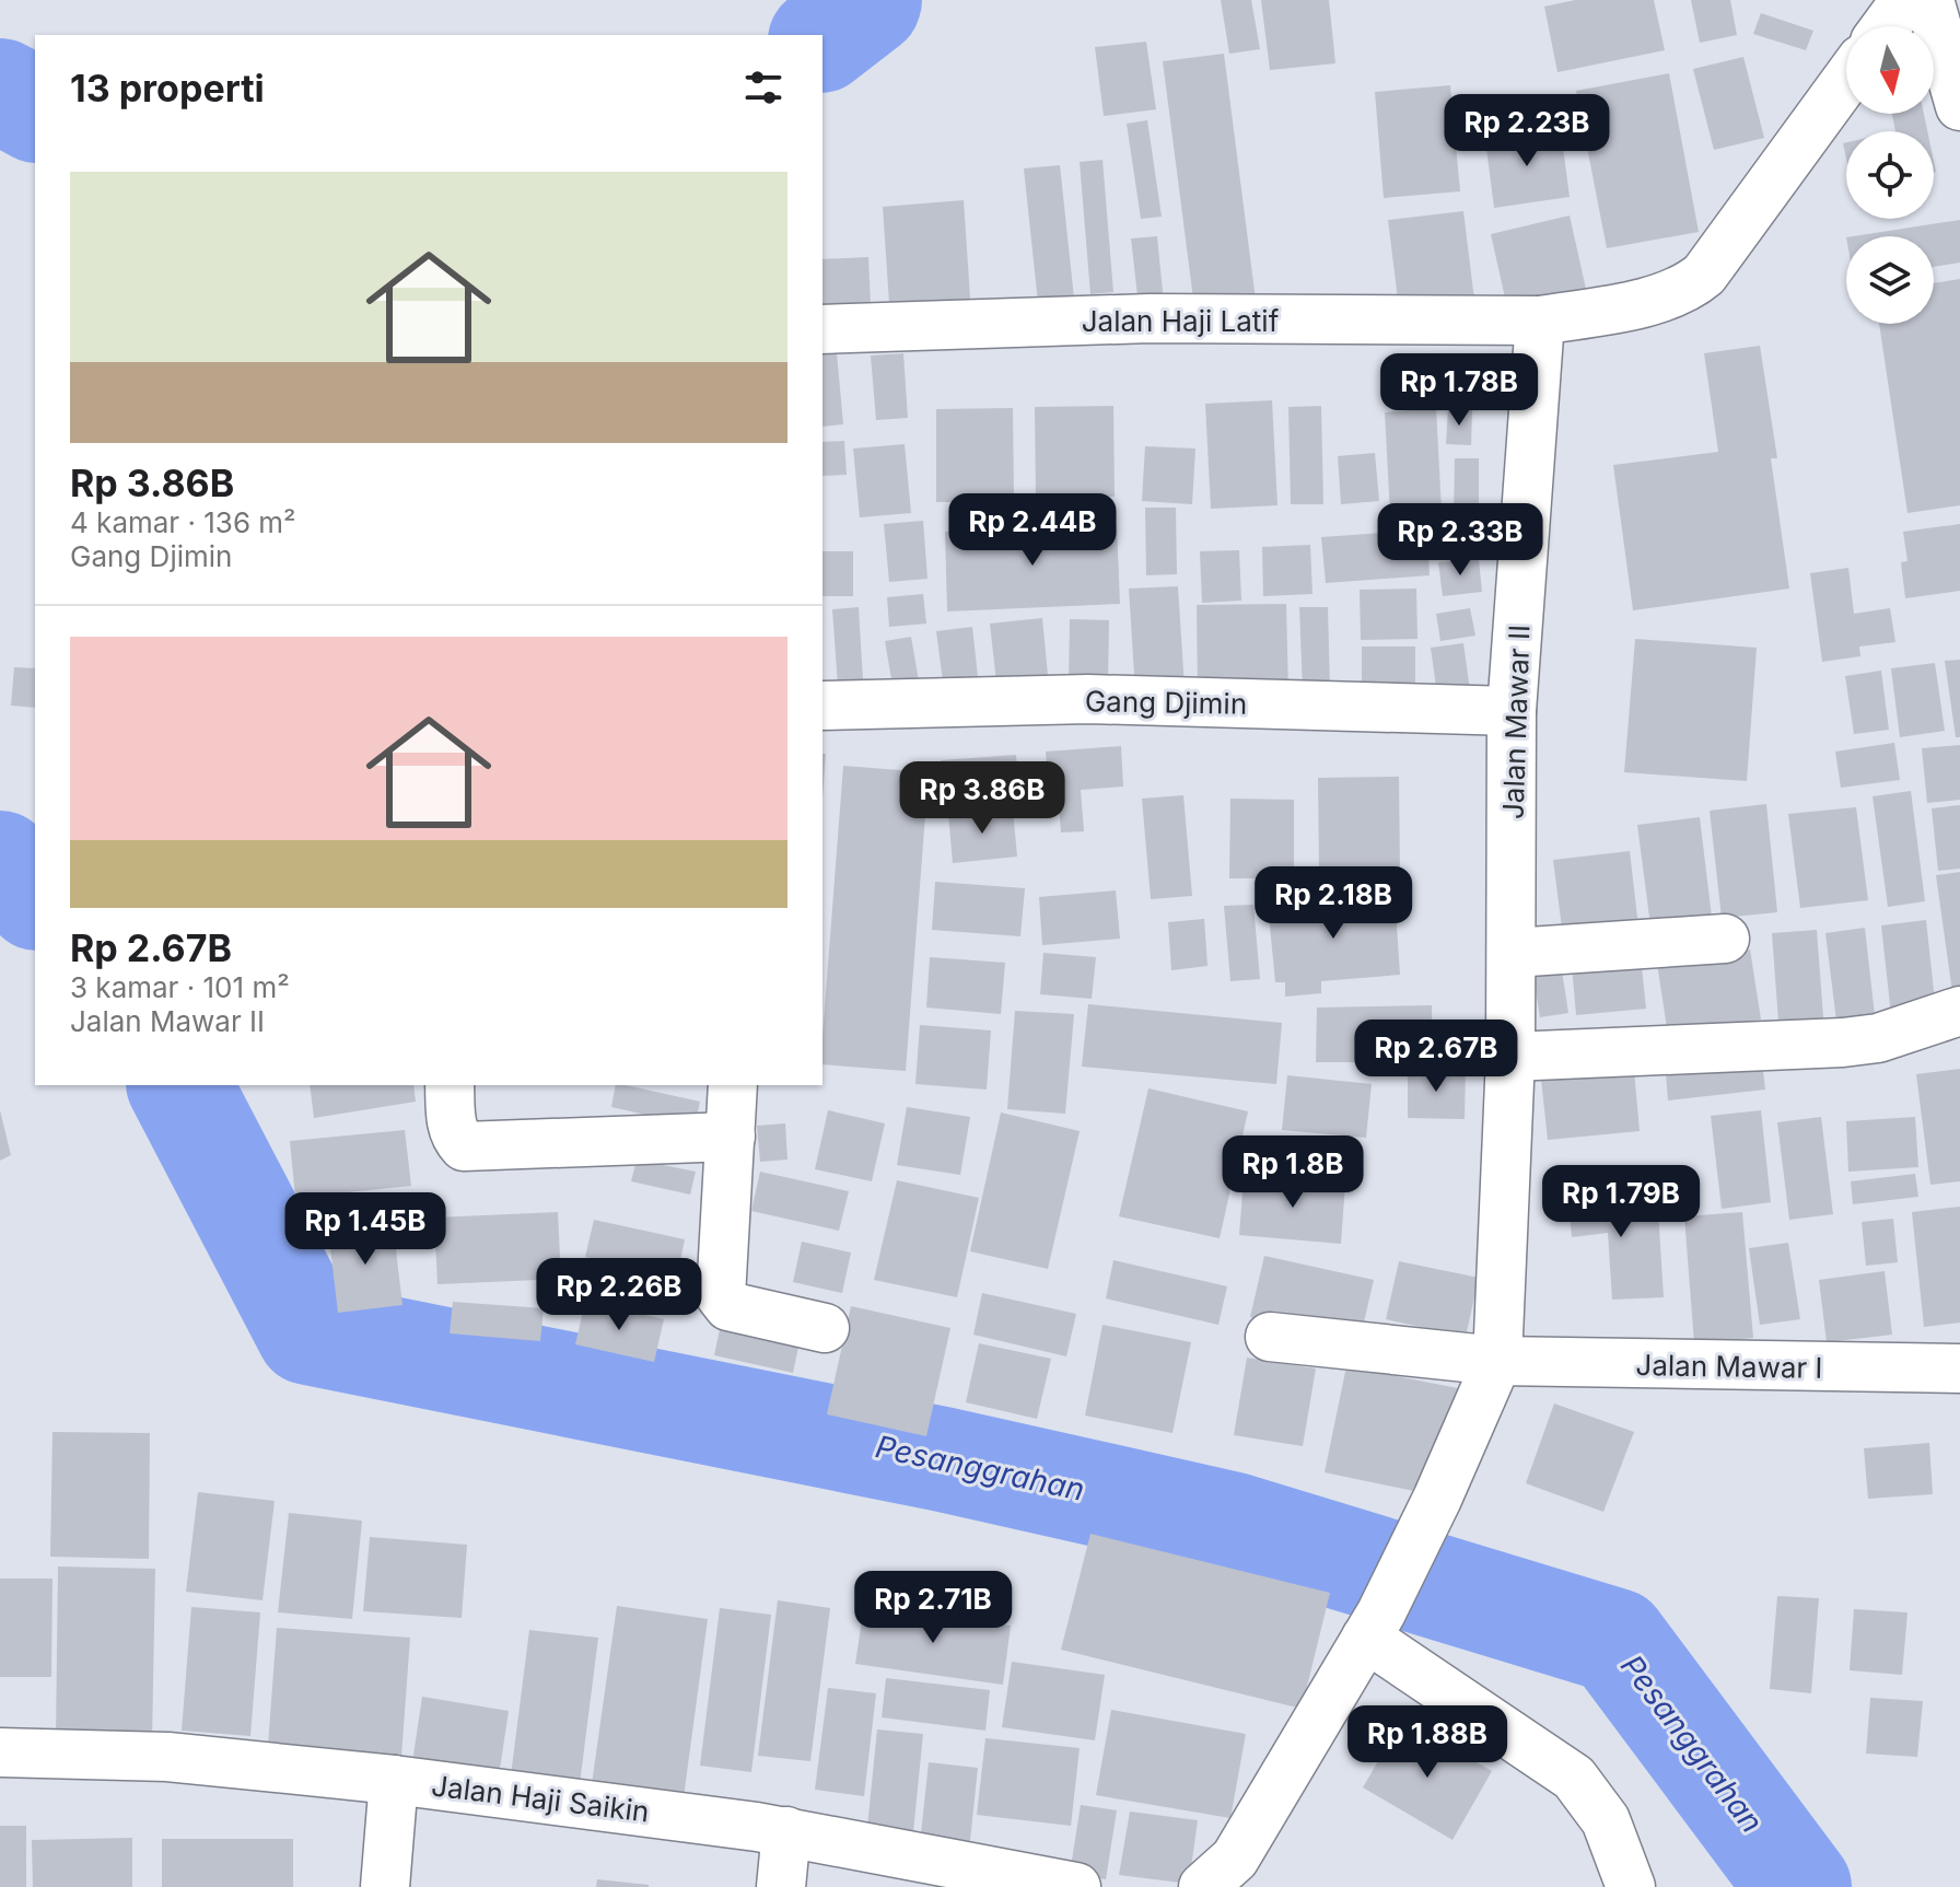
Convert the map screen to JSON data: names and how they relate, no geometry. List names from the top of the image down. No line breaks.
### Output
{"streets":{"street":["Jalan Haji Latif","Gang Djimin","Jalan Mawar II","Jalan Mawar I","Jalan Haji Saikin"]},"crossings":[["Jalan Haji Latif","Jalan Mawar II"],["Gang Djimin","Jalan Mawar II"],["Jalan Mawar II","Jalan Mawar I"]],"water":["Pesanggrahan"],"north":"bottom","page":{"heading":"13 properti","price":["Rp 2.23B","Rp 1.78B","Rp 2.44B","Rp 2.33B","Rp 3.86B","Rp 2.18B","Rp 2.67B","Rp 1.8B","Rp 1.79B","Rp 1.45B","Rp 2.26B","Rp 2.71B","Rp 1.88B"],"list":[{"name":"Rp 3.86B","note":"4 kamar · 136 m² · Gang Djimin"},{"name":"Rp 2.67B","note":"3 kamar · 101 m² · Jalan Mawar II"}]}}
